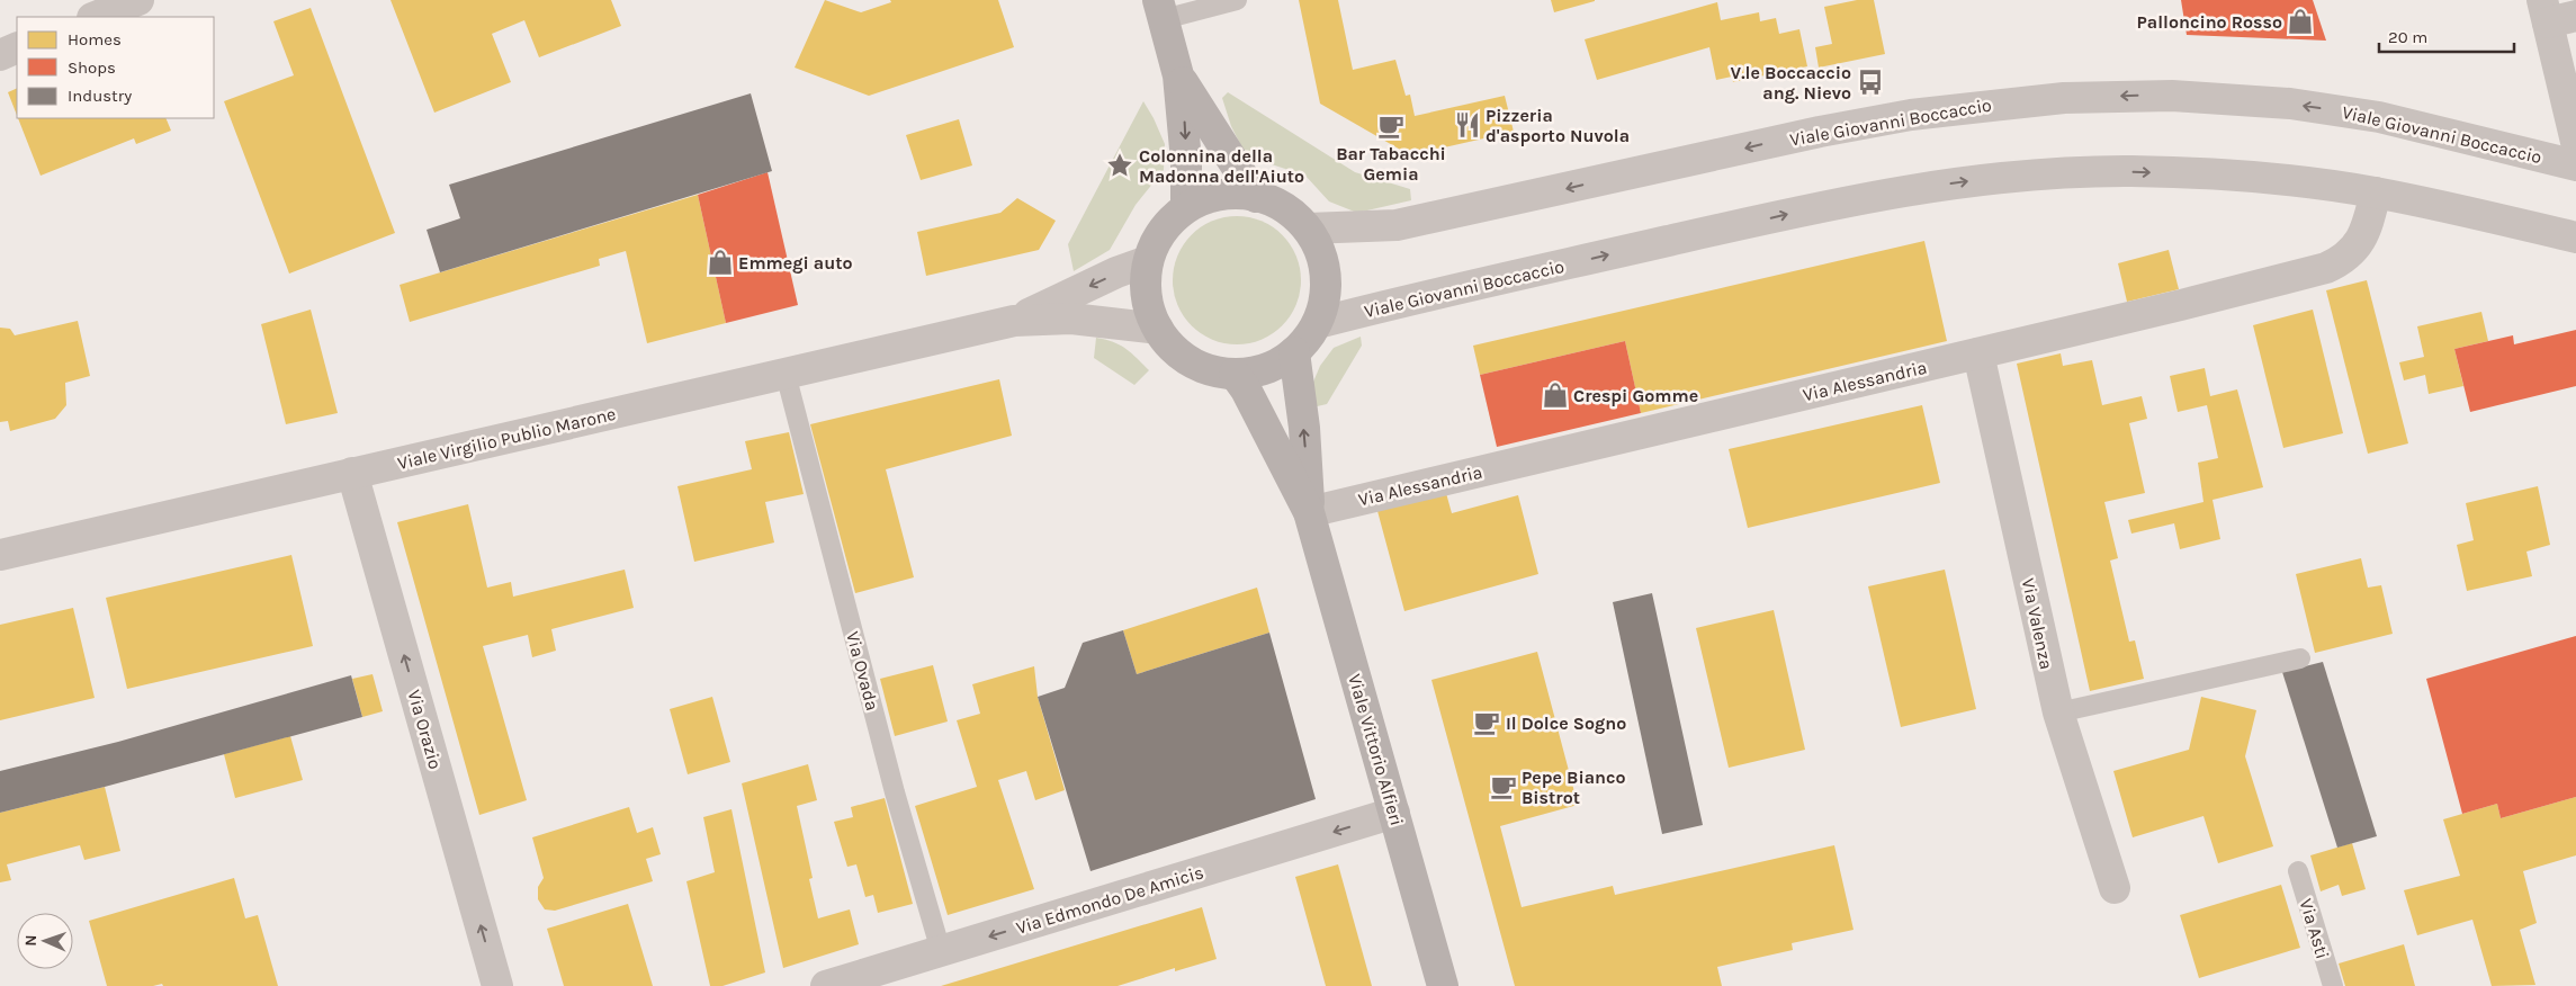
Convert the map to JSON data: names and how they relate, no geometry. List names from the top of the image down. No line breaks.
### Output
{"streets":{"main road":["Viale Vittorio Alfieri"],"street":["Viale Giovanni Boccaccio","Via Alessandria","Viale Virgilio Publio Marone","Via Valenza","Via Orazio","Via Edmondo De Amicis"],"lane":["Via Ovada","Via Asti"]},"crossings":[["Viale Giovanni Boccaccio","Via Alessandria"],["Viale Giovanni Boccaccio","Viale Virgilio Publio Marone"],["Viale Giovanni Boccaccio","Viale Vittorio Alfieri"],["Via Alessandria","Via Valenza"],["Via Alessandria","Viale Vittorio Alfieri"],["Viale Virgilio Publio Marone","Via Ovada"],["Viale Virgilio Publio Marone","Via Orazio"],["Viale Virgilio Publio Marone","Viale Vittorio Alfieri"],["Via Ovada","Via Edmondo De Amicis"],["Viale Vittorio Alfieri","Via Edmondo De Amicis"]],"one_way":["Via Orazio","Via Edmondo De Amicis"],"places":{"shop":["Palloncino Rosso","Emmegi auto","Crespi Gomme"],"bus stop":["V.le Boccaccio ang. Nievo"],"restaurant":["Pizzeria d'asporto Nuvola"],"cafe":["Bar Tabacchi Gemia","Il Dolce Sogno","Pepe Bianco Bistrot"],"place":["Colonnina della Madonna dell'Aiuto"]},"legend":["Homes","Shops","Industry"],"scale_bar":"20 m","north":"left"}
